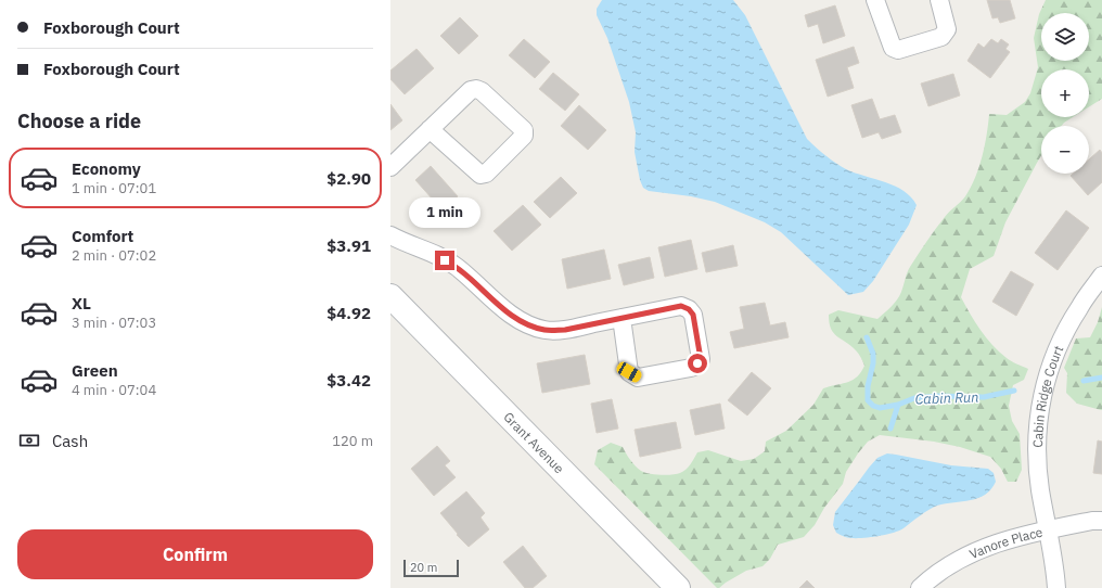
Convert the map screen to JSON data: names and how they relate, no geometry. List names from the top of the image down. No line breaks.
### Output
{"streets":{"street":["Cabin Ridge Court","Grant Avenue","Vanore Place"]},"crossings":[["Cabin Ridge Court","Vanore Place"]],"water":["Cabin Run"],"scale_bar":"20 m","page":{"banner":["Foxborough Court","Foxborough Court"],"map_buttons":["+","−"],"heading":"Choose a ride","list":[{"name":"Economy","note":"1 min · 07:01","value":"$2.90"},{"name":"Comfort","note":"2 min · 07:02","value":"$3.91"},{"name":"XL","note":"3 min · 07:03","value":"$4.92"},{"name":"Green","note":"4 min · 07:04","value":"$3.42"}],"bubble":"1 min","pay":["Cash","120 m"],"buttons":"Confirm","scale":"20 m"}}
